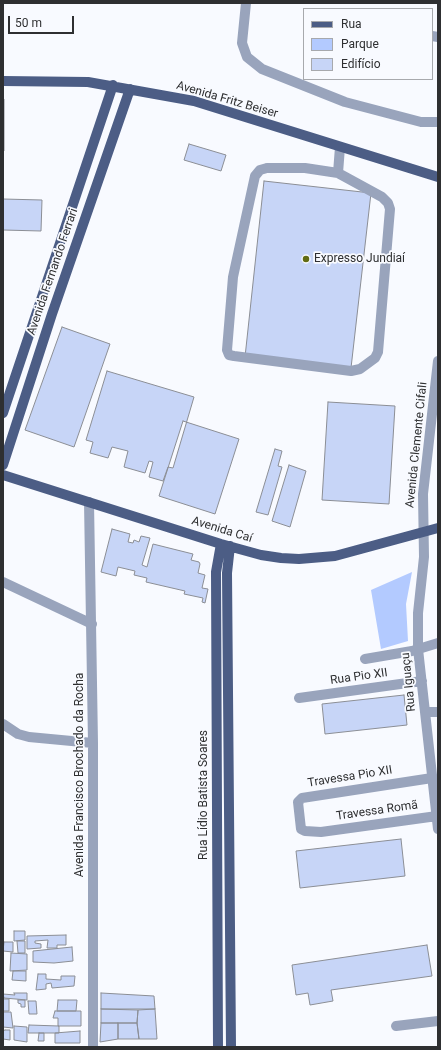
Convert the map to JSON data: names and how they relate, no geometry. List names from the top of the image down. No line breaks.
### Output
{"streets":{"main road":["Avenida Fritz Beiser","Avenida Fernando Ferrari","Avenida Caí","Rua Lídio Batista Soares"],"street":["Avenida Clemente Cifali","Rua Pio XII","Rua Iguaçu","Avenida Francisco Brochado da Rocha","Travessa Pio XII","Travessa Romã"]},"crossings":[["Avenida Fritz Beiser","Avenida Fernando Ferrari"],["Avenida Clemente Cifali","Avenida Caí"],["Avenida Clemente Cifali","Rua Iguaçu"],["Avenida Caí","Rua Iguaçu"],["Avenida Caí","Avenida Francisco Brochado da Rocha"],["Avenida Caí","Rua Lídio Batista Soares"],["Rua Pio XII","Rua Iguaçu"],["Rua Iguaçu","Travessa Pio XII"],["Rua Iguaçu","Travessa Romã"],["Travessa Pio XII","Travessa Romã"]],"places":["Expresso Jundiaí"],"legend":["Rua","Parque","Edifício"],"scale_bar":"50 m"}
